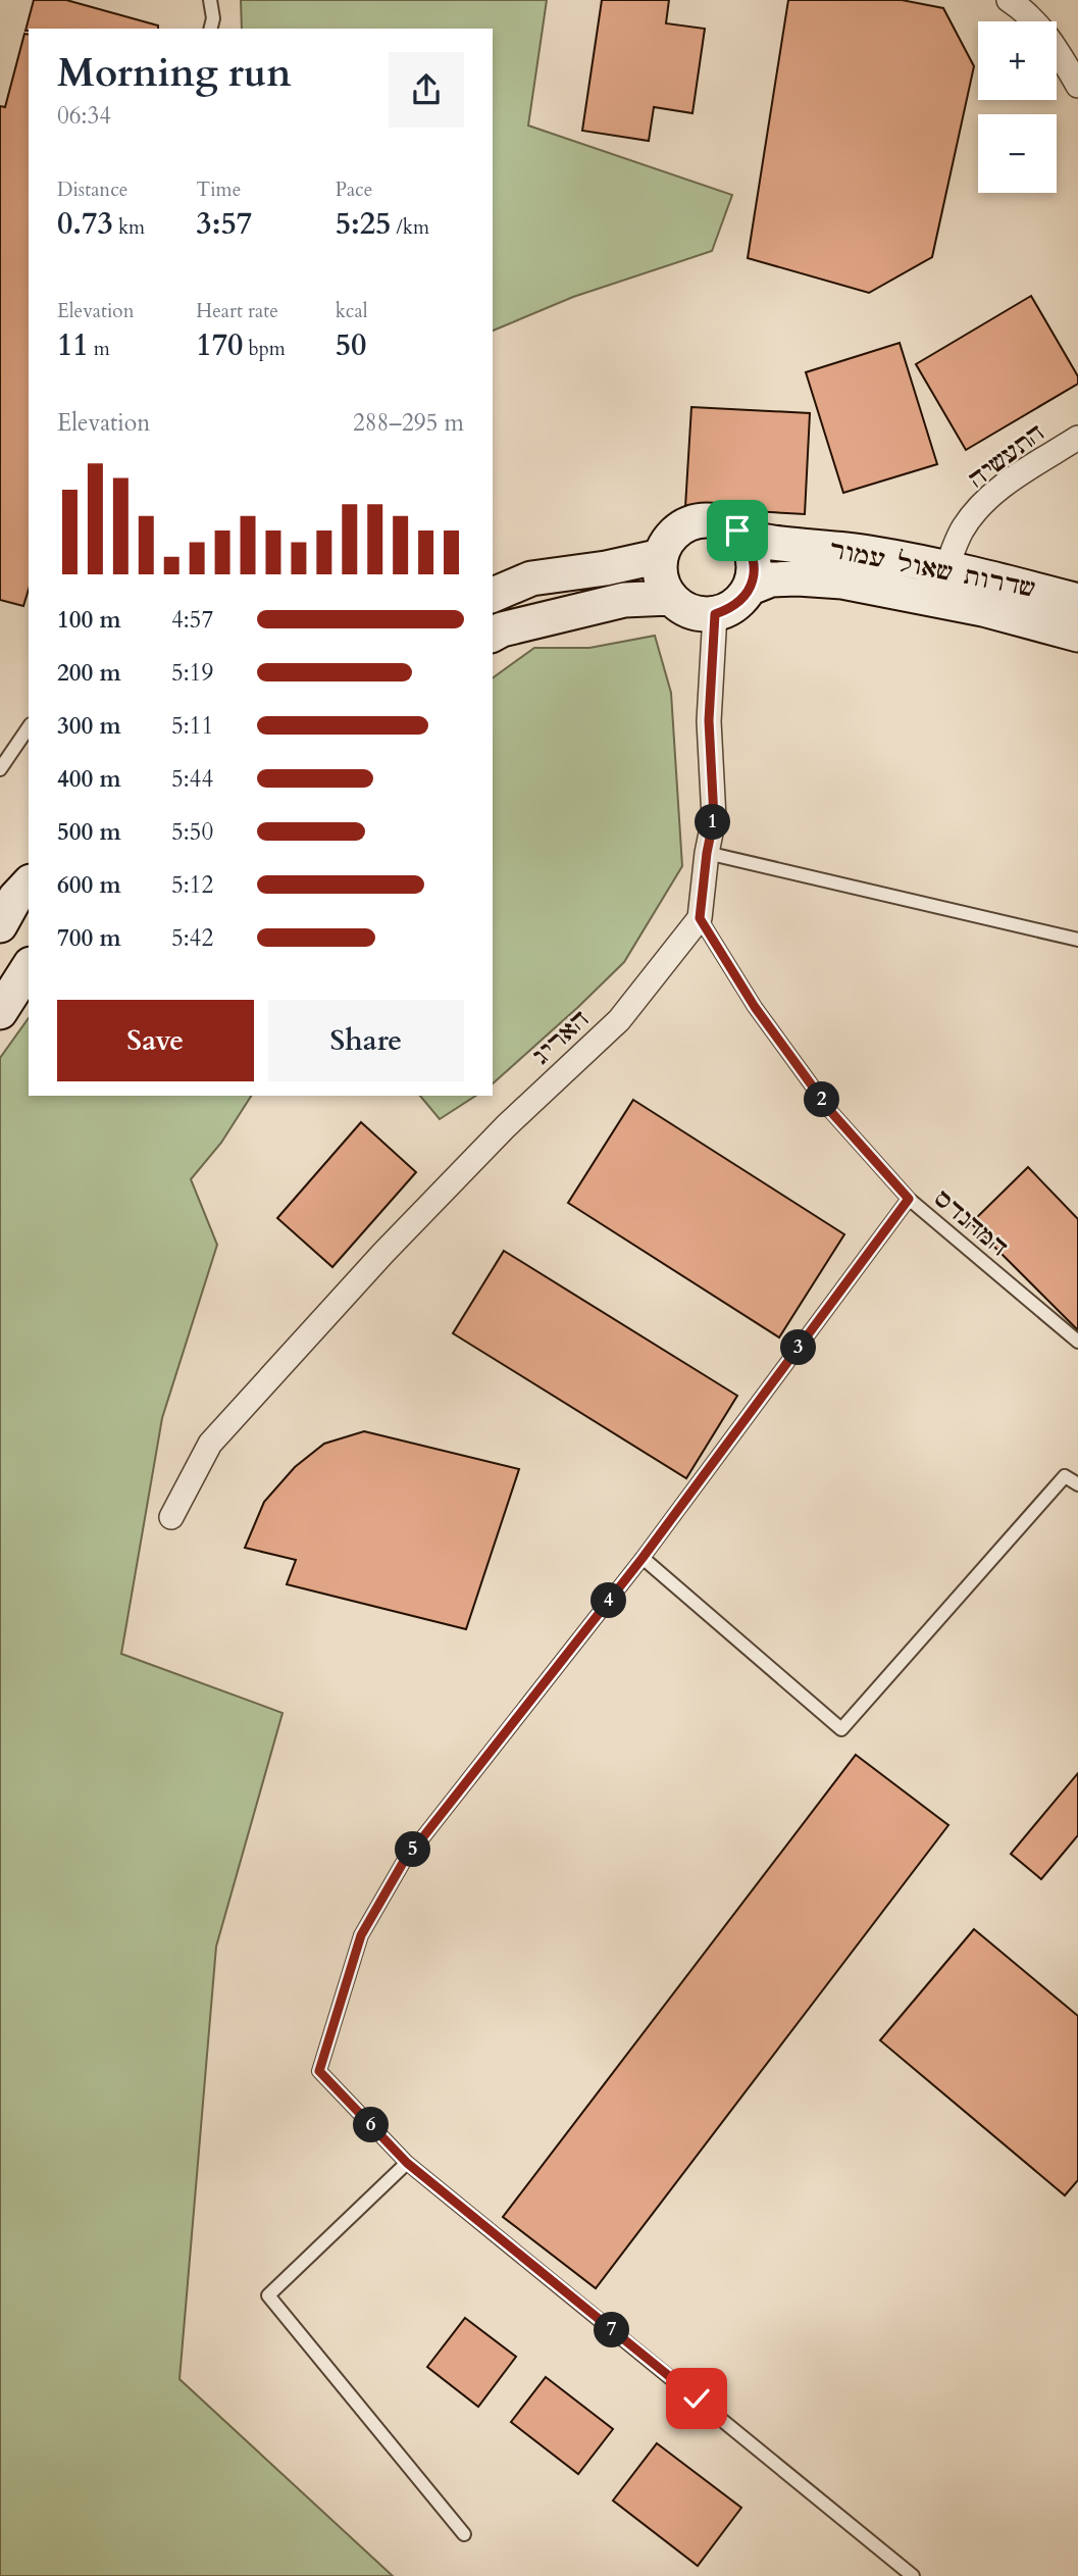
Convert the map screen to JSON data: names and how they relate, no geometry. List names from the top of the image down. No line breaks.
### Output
{"streets":{"street":["התעשיה","שדרות שאול עמור","האריג"],"lane":["המהנדס"]},"crossings":[["התעשיה","שדרות שאול עמור"],["האריג","המהנדס"]],"page":{"map_buttons":["+","−"],"heading":["Morning run","06:34"],"stats":[["Distance","0.73 km"],["Time","3:57"],["Pace","5:25 /km"],["Elevation","11 m"],["Heart rate","170 bpm"],["kcal","50"]],"chart":["Elevation","288–295 m"],"list":[{"name":"100 m","note":"4:57"},{"name":"200 m","note":"5:19"},{"name":"300 m","note":"5:11"},{"name":"400 m","note":"5:44"},{"name":"500 m","note":"5:50"},{"name":"600 m","note":"5:12"},{"name":"700 m","note":"5:42"}],"pins":["1","2","3","4","5","6","7"],"buttons":["Save","Share"]}}
